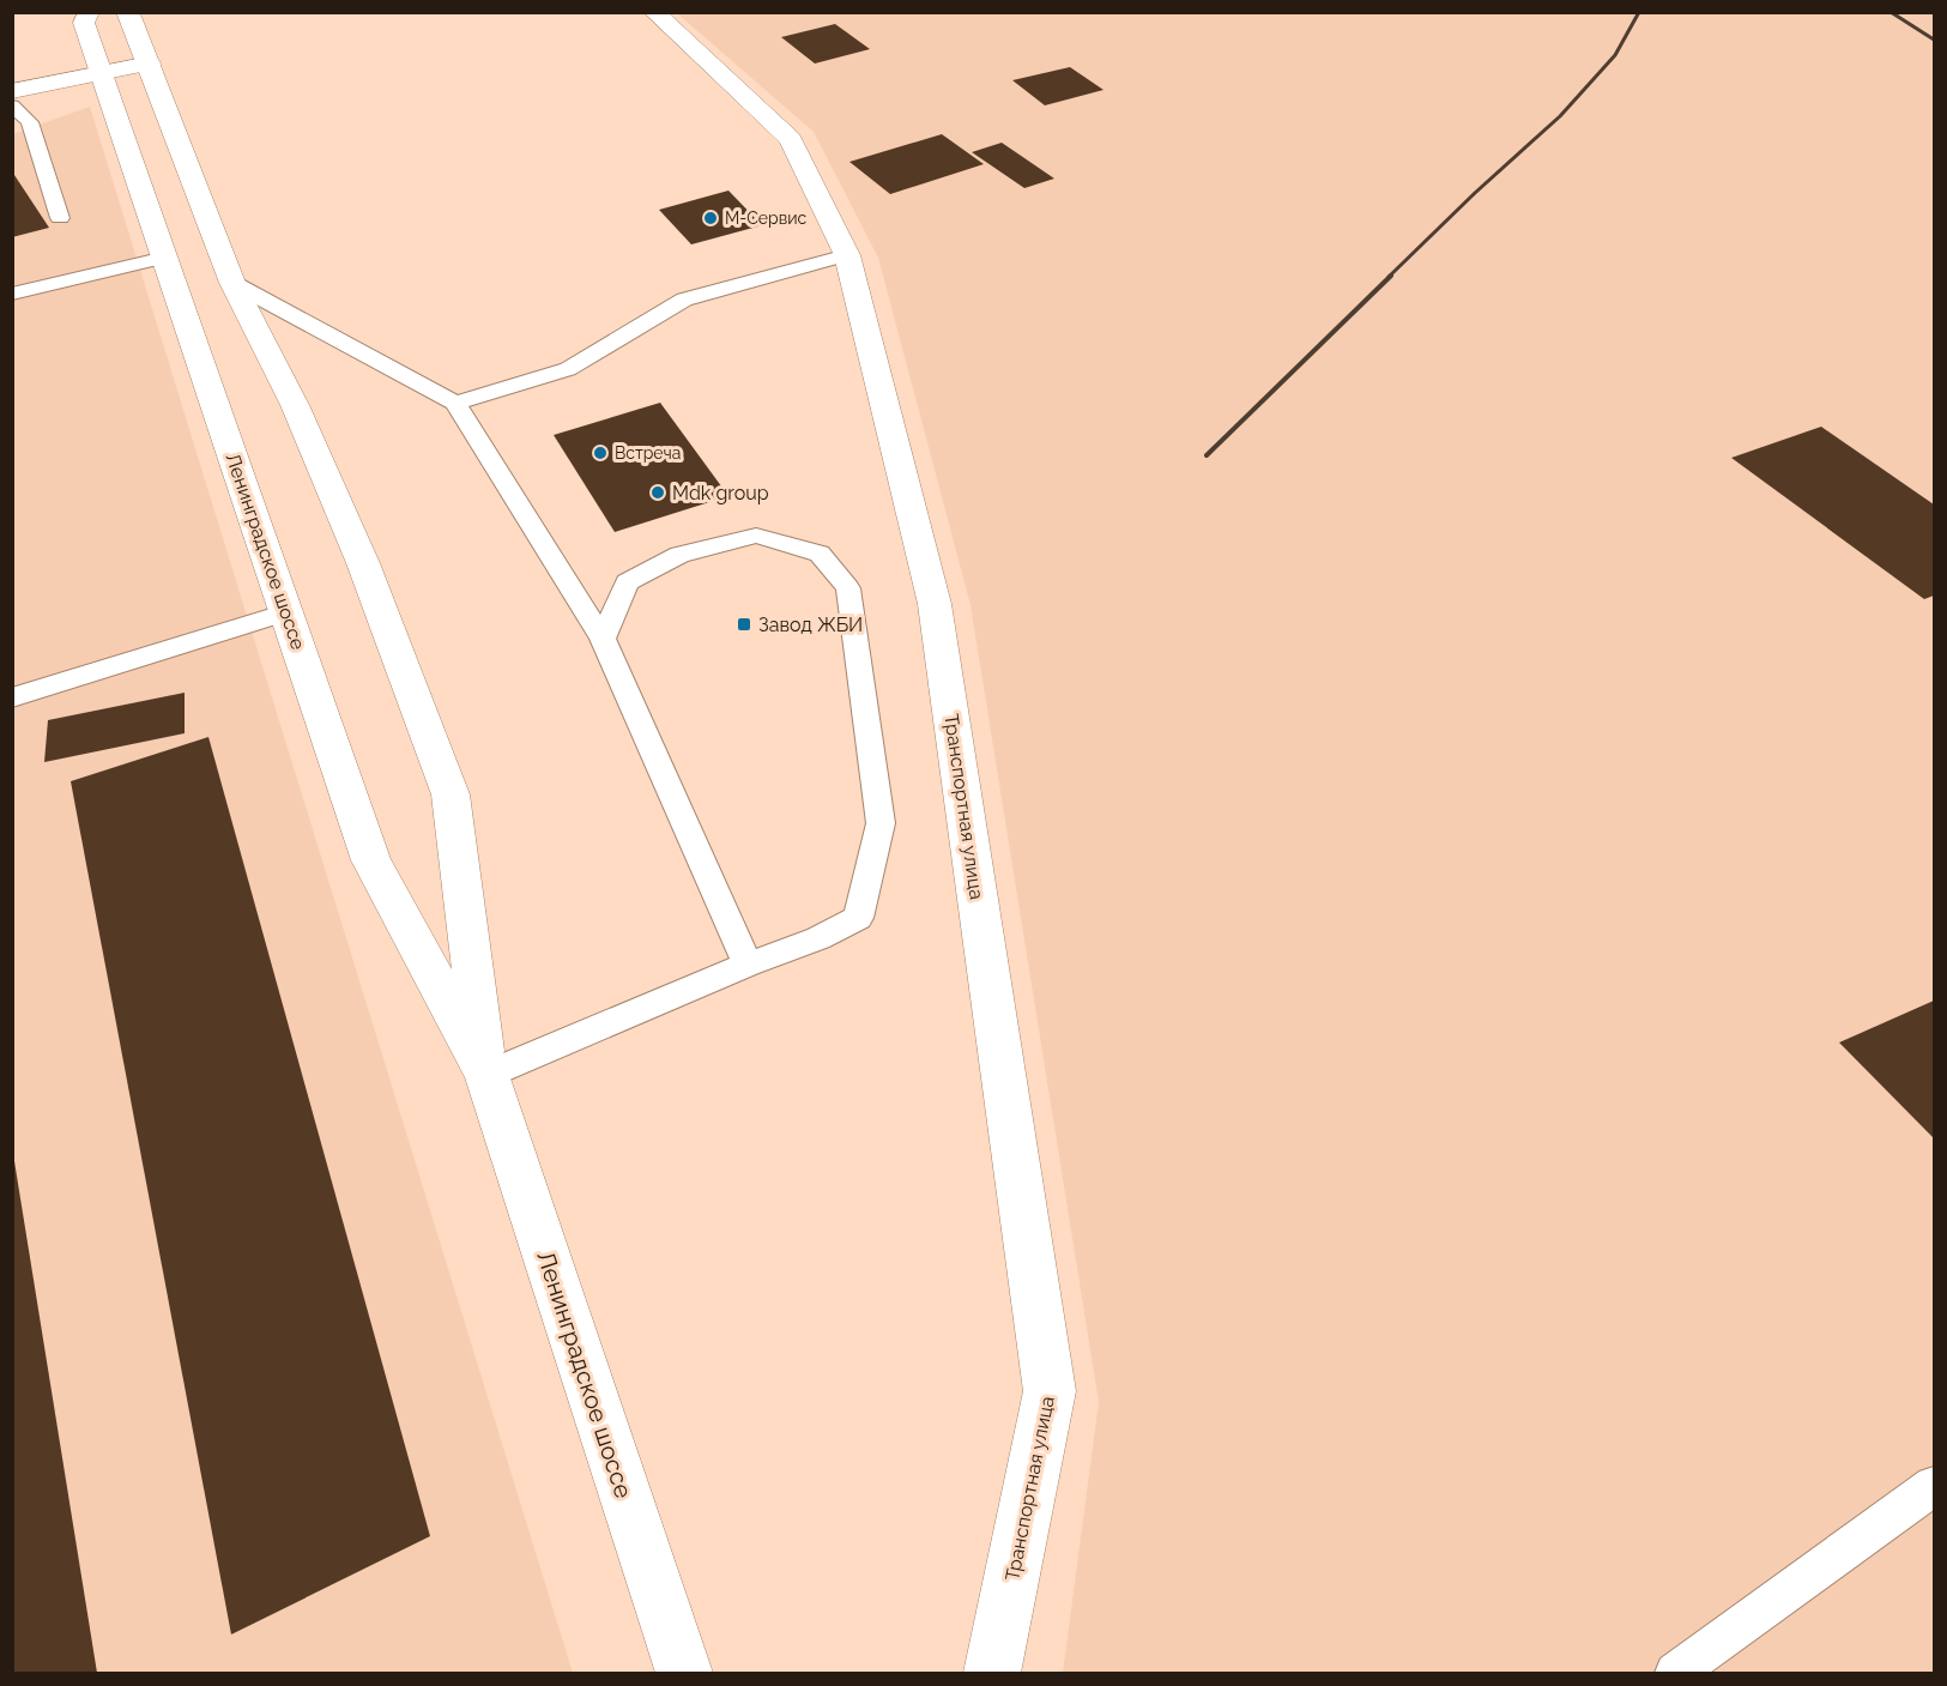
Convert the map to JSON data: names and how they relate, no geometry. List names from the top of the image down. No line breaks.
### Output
{"streets":{"main road":["Ленинградское шоссе","Транспортная улица"]},"places":{"other":["М-Сервис","Встреча","Mdk group"],"transit":["Завод ЖБИ"]}}
